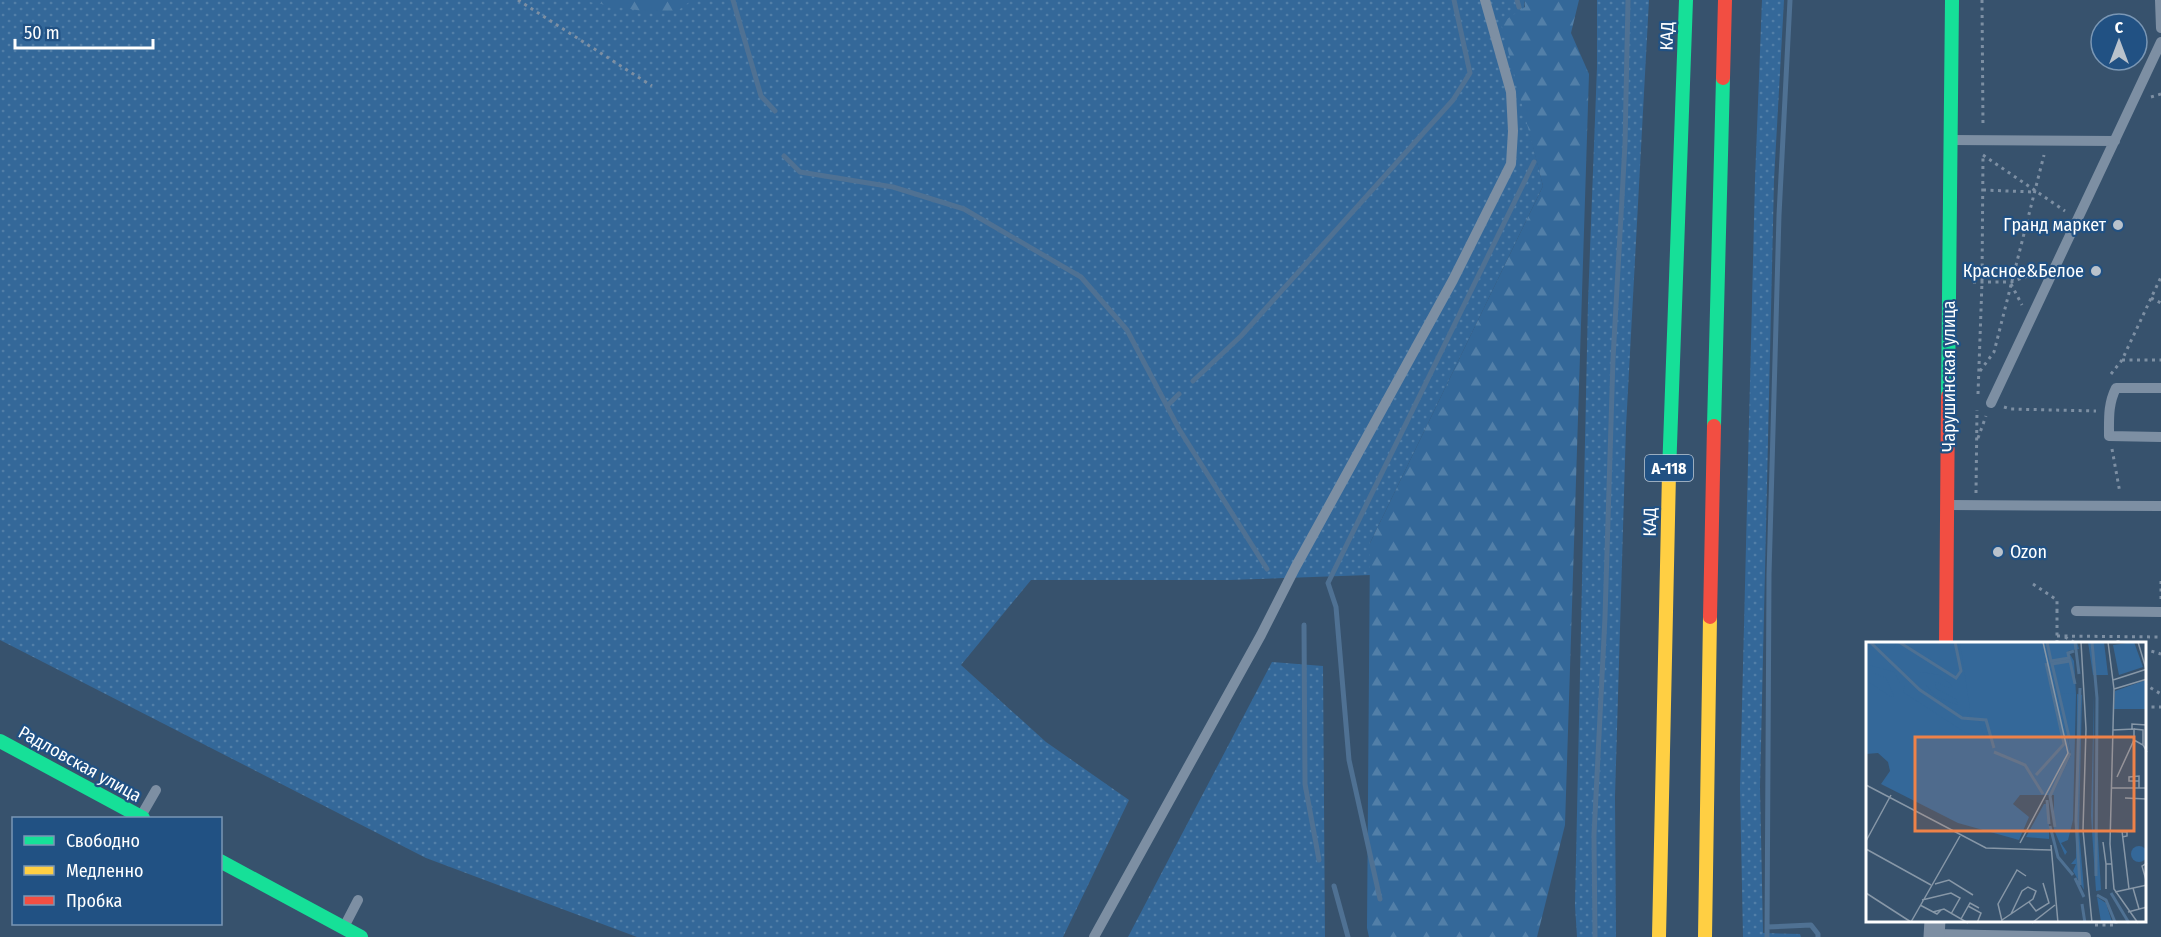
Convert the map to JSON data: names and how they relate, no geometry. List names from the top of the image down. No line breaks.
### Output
{"streets":{"main road":["КАД","Чарушинская улица","А-118","Радловская улица"]},"places":["Гранд маркет","Красное&Белое","Ozon"],"legend":["Свободно","Медленно","Пробка"],"scale_bar":"50 m","north":"top"}
